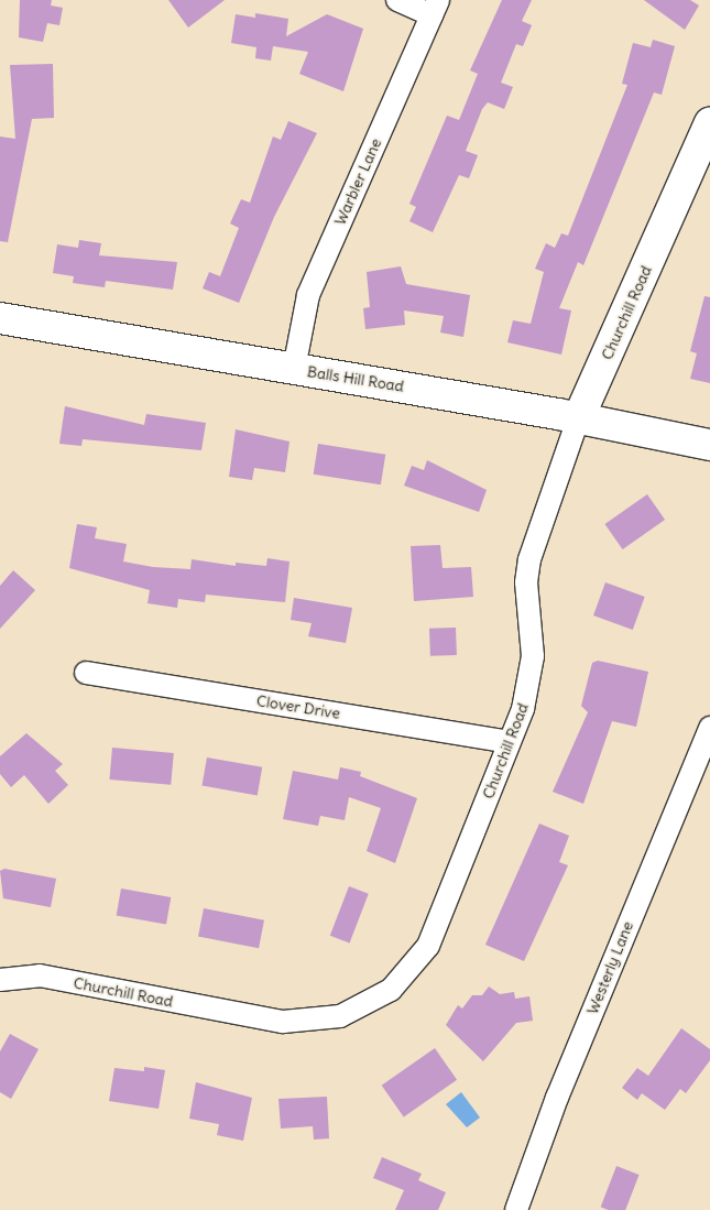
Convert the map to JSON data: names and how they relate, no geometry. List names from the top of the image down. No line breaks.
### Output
{"streets":{"street":["Warbler Lane","Churchill Road","Balls Hill Road","Clover Drive","Westerly Lane"]},"crossings":[["Warbler Lane","Balls Hill Road"],["Churchill Road","Balls Hill Road"],["Churchill Road","Clover Drive"]]}
